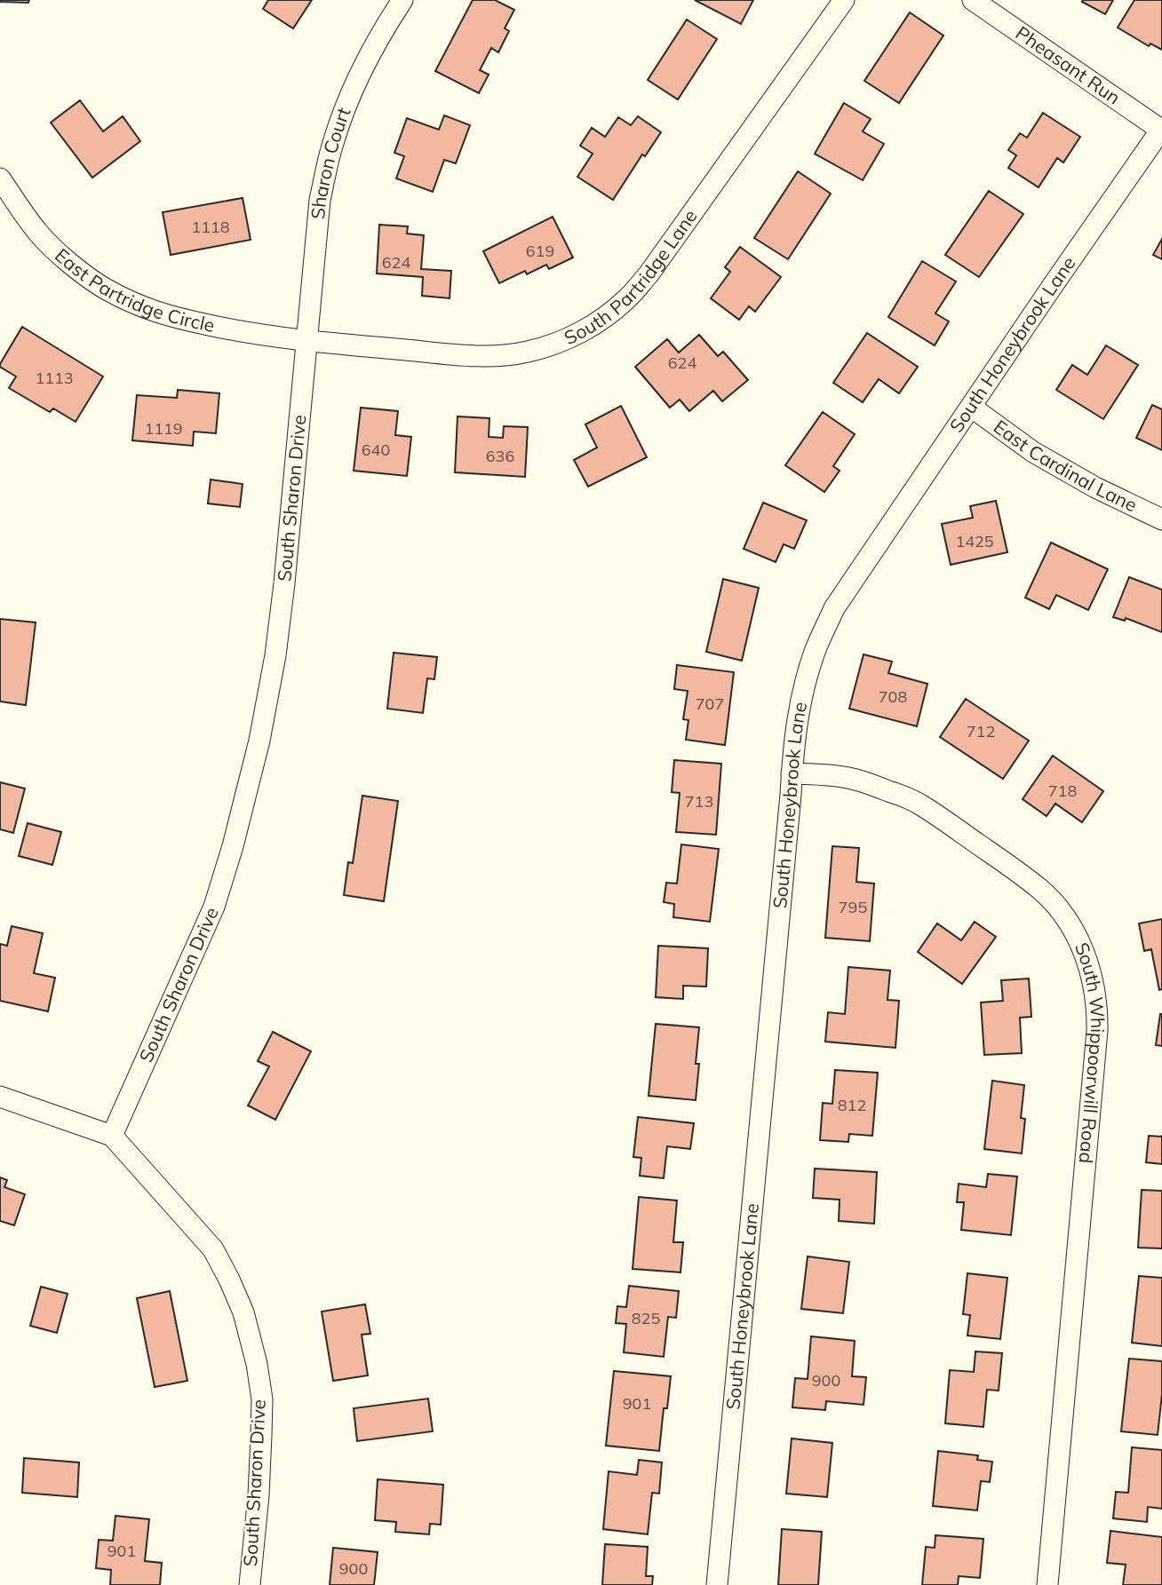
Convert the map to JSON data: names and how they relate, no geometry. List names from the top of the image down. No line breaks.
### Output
{"streets":{"street":["Pheasant Run","Sharon Court","South Partridge Lane","East Partridge Circle","South Honeybrook Lane","East Cardinal Lane","South Sharon Drive","South Whippoorwill Road"]},"crossings":[["Pheasant Run","South Honeybrook Lane"],["Sharon Court","South Partridge Lane"],["Sharon Court","East Partridge Circle"],["Sharon Court","South Sharon Drive"],["South Partridge Lane","East Partridge Circle"],["South Partridge Lane","South Sharon Drive"],["East Partridge Circle","South Sharon Drive"],["South Honeybrook Lane","East Cardinal Lane"],["South Honeybrook Lane","South Whippoorwill Road"]],"house_numbers":["1118","619","624","624","1113","1119","640","636","1425","708","707","712","718","713","795","812","825","900","901","901","900"]}
